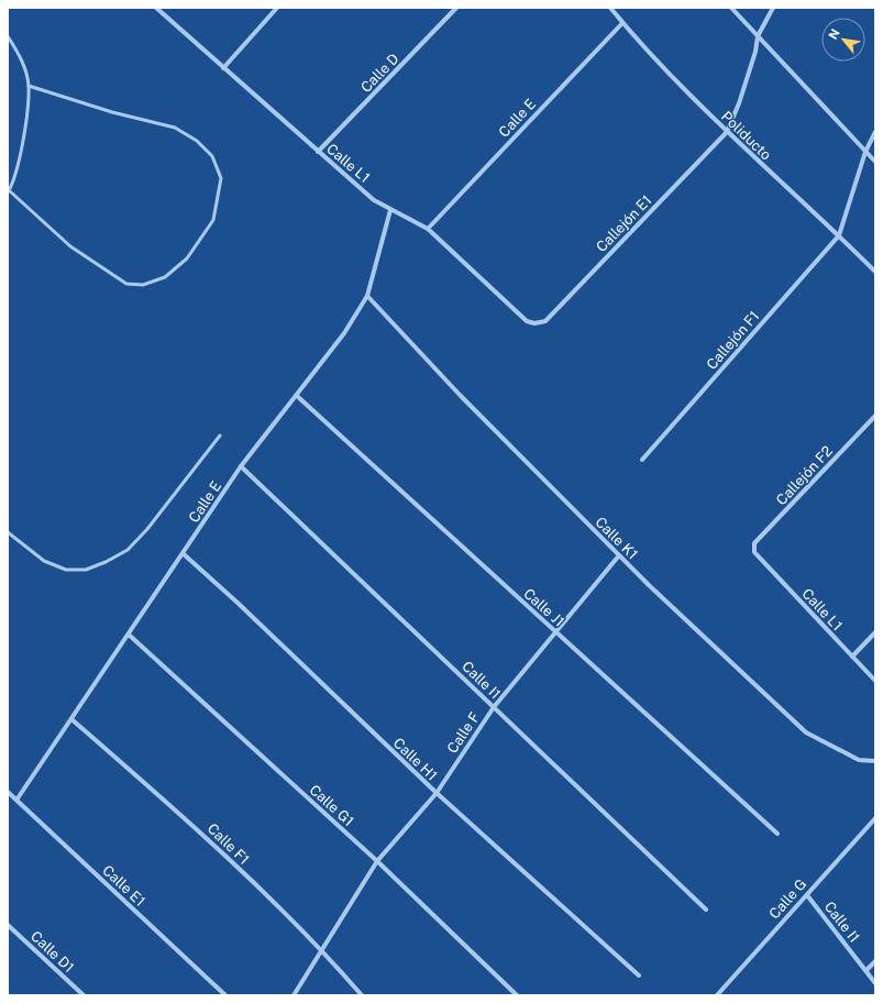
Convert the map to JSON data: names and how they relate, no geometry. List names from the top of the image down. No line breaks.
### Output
{"streets":{"street":["Calle D","Calle E","Poliducto","Calle L1","Callejón E1","Callejón F1","Callejón F2","Calle K1","Calle J1","Calle I1","Calle F","Calle H1","Calle G1","Calle F1","Calle E1","Calle G","Calle D1"]},"crossings":[["Calle D","Calle L1"],["Calle E","Poliducto"],["Calle E","Calle L1"],["Calle E","Calle K1"],["Calle E","Calle J1"],["Calle E","Calle I1"],["Calle E","Calle H1"],["Calle E","Calle G1"],["Calle E","Calle F1"],["Calle E","Calle E1"],["Poliducto","Callejón E1"],["Poliducto","Callejón F1"],["Calle L1","Callejón E1"],["Calle L1","Callejón F2"],["Calle K1","Calle F"],["Calle J1","Calle F"],["Calle I1","Calle F"],["Calle I1","Calle G"],["Calle F","Calle H1"],["Calle F","Calle G1"],["Calle F","Calle F1"]],"north":"top left"}
